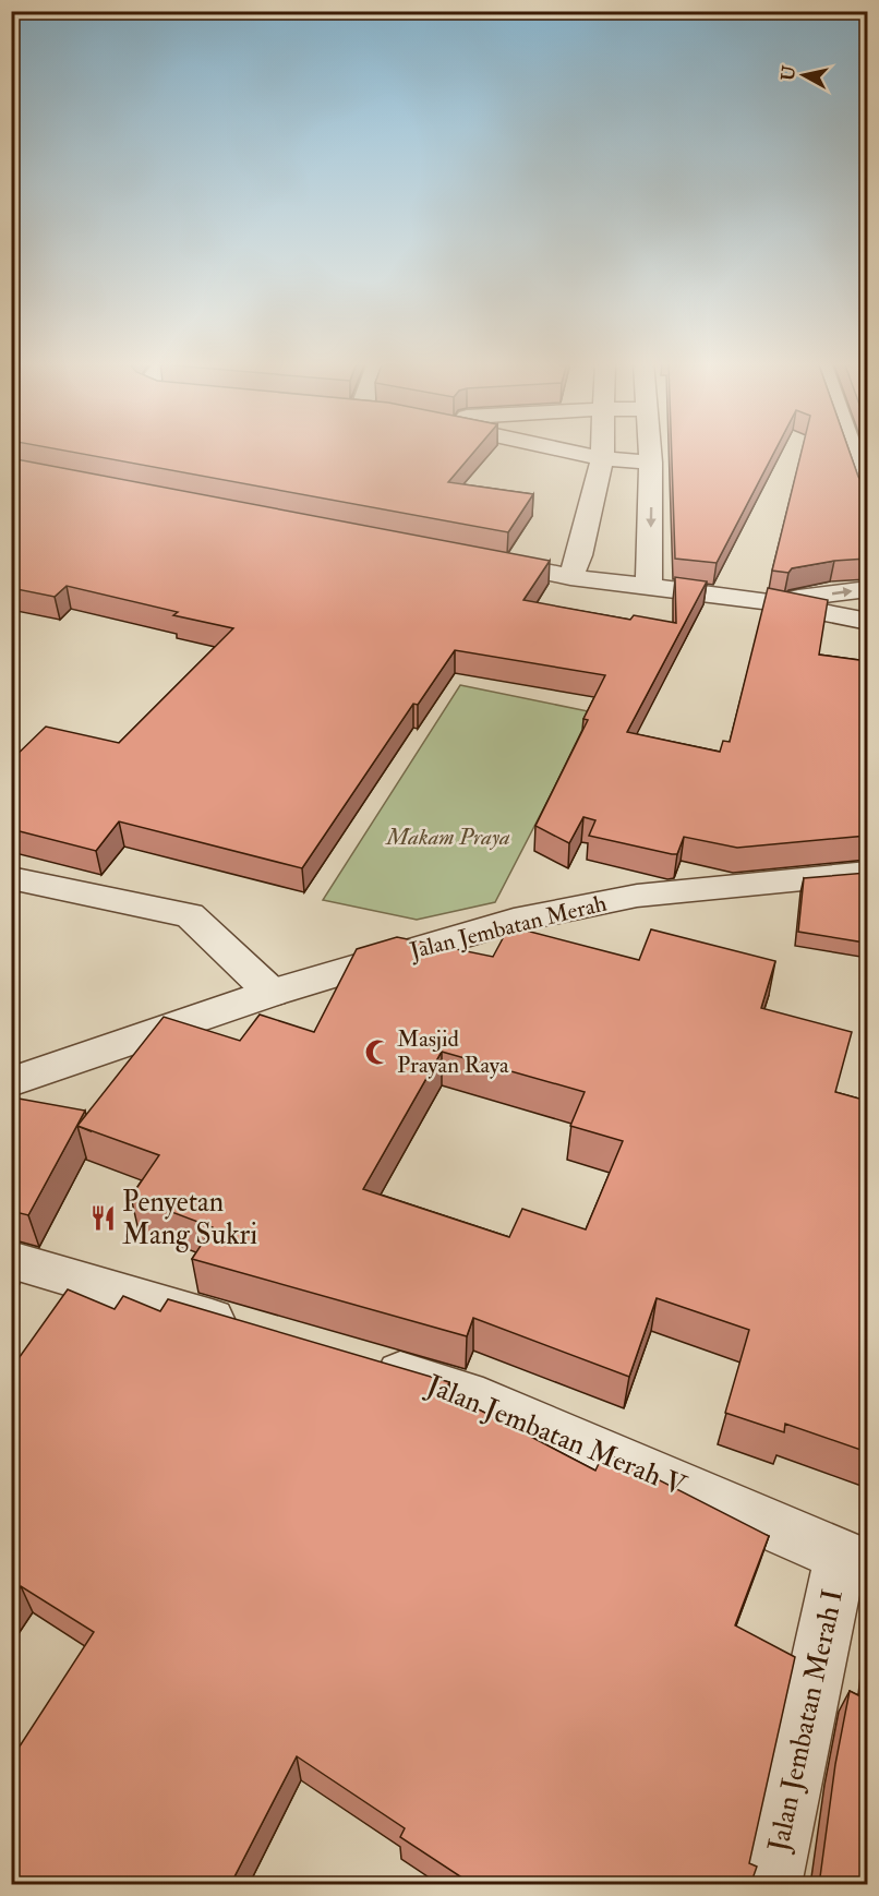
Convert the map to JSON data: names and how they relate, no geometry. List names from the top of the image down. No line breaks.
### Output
{"streets":{"street":["Jalan Jembatan Merah","Jalan Jembatan Merah V","Jalan Jembatan Merah I"]},"crossings":[["Jalan Jembatan Merah V","Jalan Jembatan Merah I"]],"parks":["Makam Praya"],"places":{"mosque":["Masjid Prayan Raya"],"restaurant":["Penyetan Mang Sukri"]},"north":"left"}
